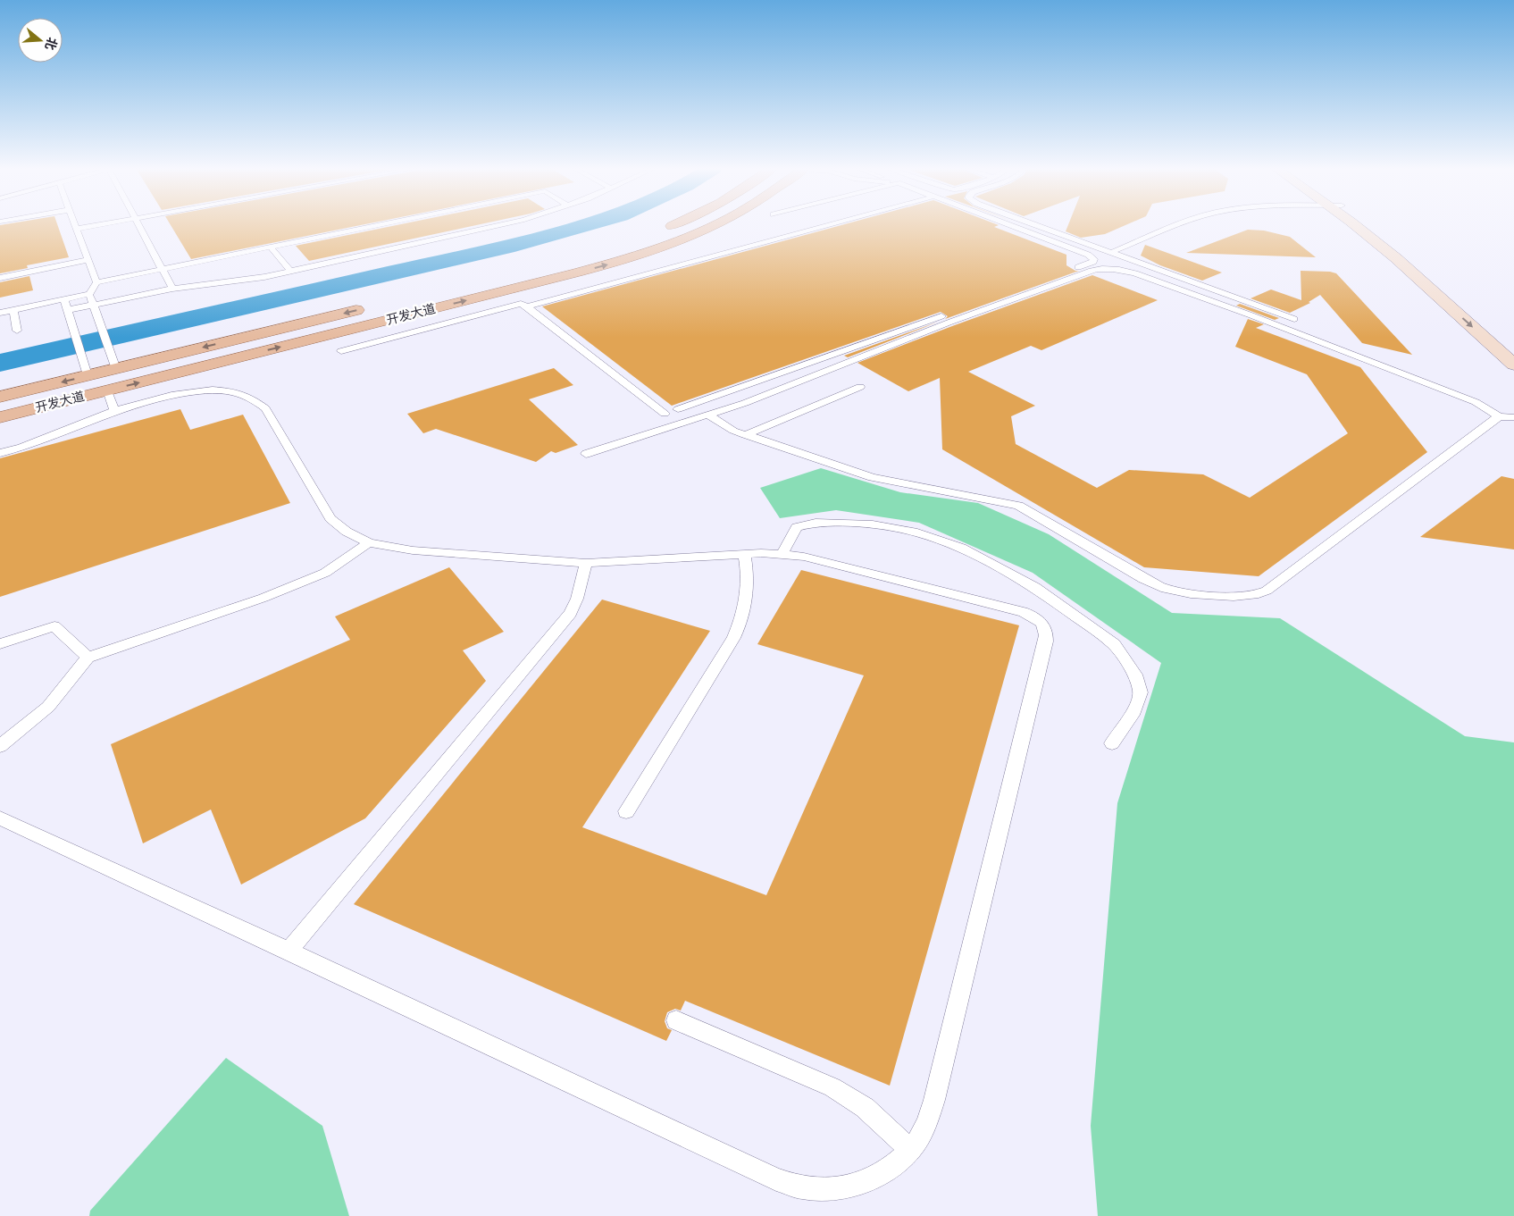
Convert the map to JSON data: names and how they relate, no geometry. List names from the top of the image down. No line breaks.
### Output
{"streets":{"main road":["开发大道"]},"north":"right"}
